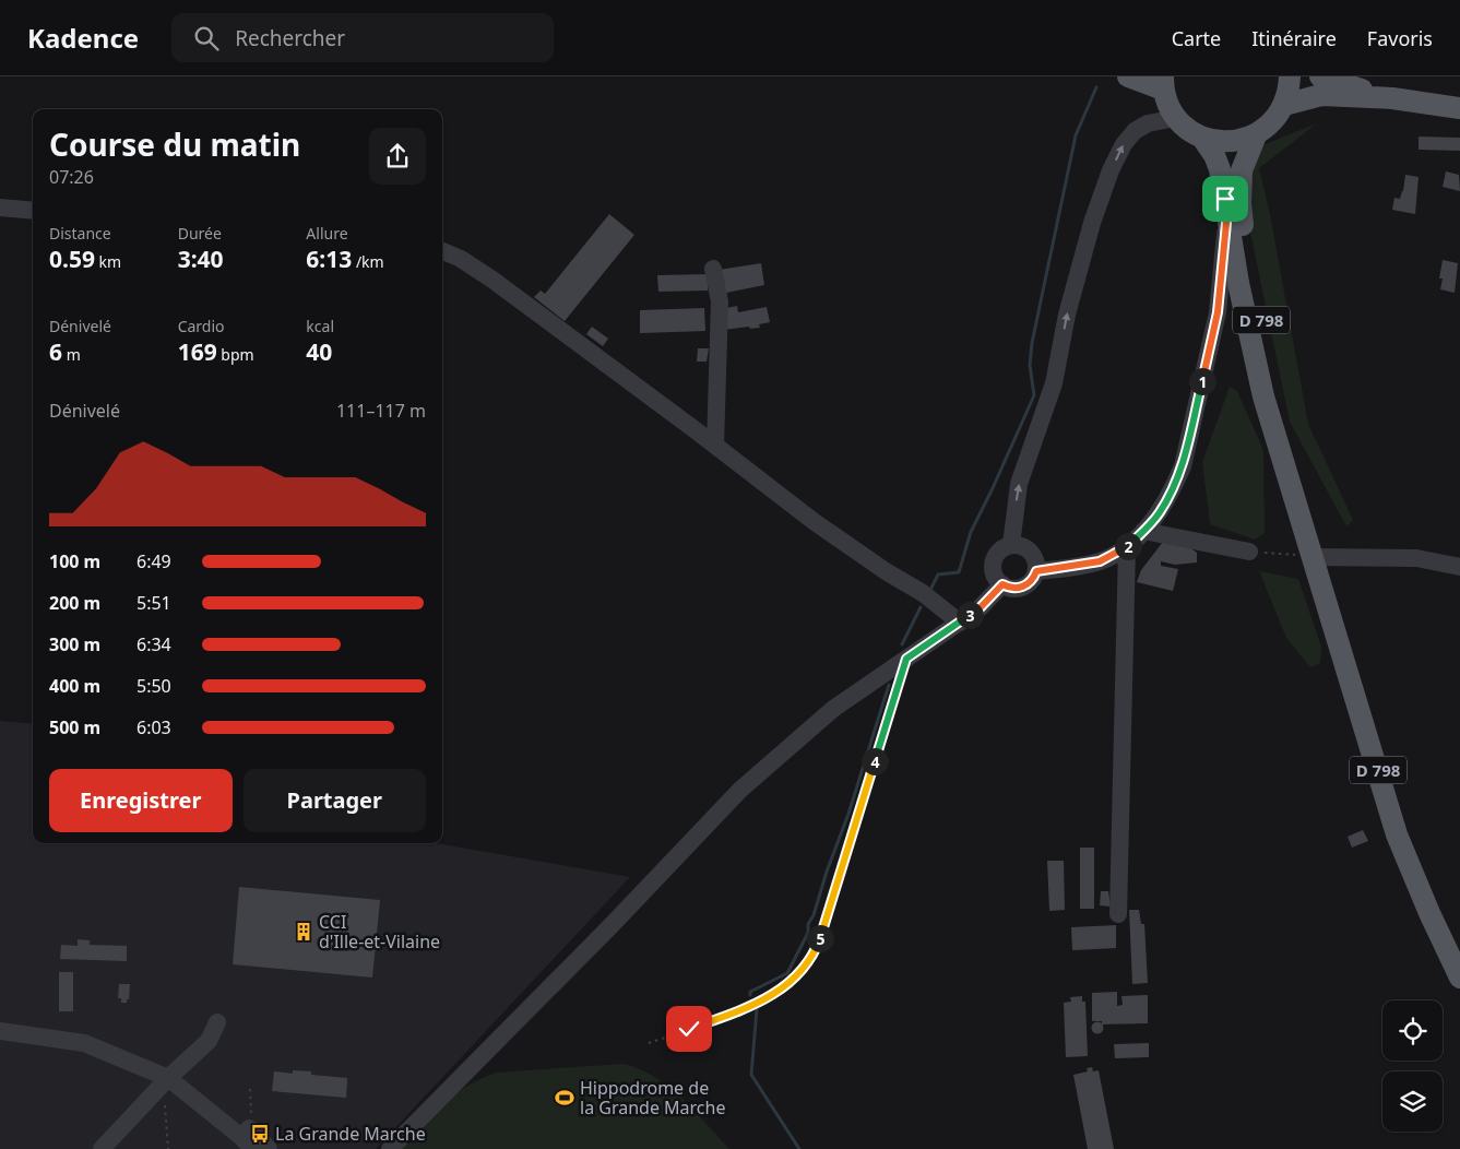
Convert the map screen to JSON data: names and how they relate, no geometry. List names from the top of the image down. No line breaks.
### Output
{"streets":{"main road":["D 798"]},"places":{"building":["CCI d'Ille-et-Vilaine"],"sports":["Hippodrome de la Grande Marche"],"bus stop":["La Grande Marche"]},"page":{"header":"Kadence","search":"Rechercher","nav":["Carte","Itinéraire","Favoris"],"heading":["Course du matin","07:26"],"stats":[["Distance","0.59 km"],["Durée","3:40"],["Allure","6:13 /km"],["Dénivelé","6 m"],["Cardio","169 bpm"],["kcal","40"]],"pins":["1","2","3","4","5"],"chart":["Dénivelé","111–117 m"],"list":[{"name":"100 m","note":"6:49"},{"name":"200 m","note":"5:51"},{"name":"300 m","note":"6:34"},{"name":"400 m","note":"5:50"},{"name":"500 m","note":"6:03"}],"buttons":["Enregistrer","Partager"]}}
